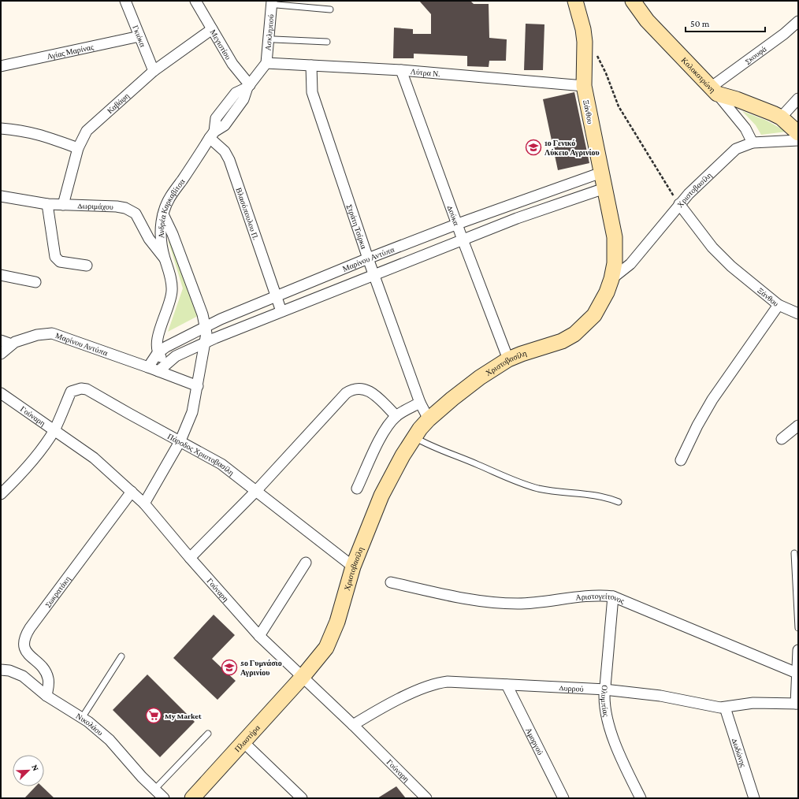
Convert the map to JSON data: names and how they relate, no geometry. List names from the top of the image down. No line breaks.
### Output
{"streets":{"main road":["Κολοκοτρώνη","Ξάνθου","Χριστοβασίλη","Πλαστήρα"],"street":["Ασκληπιού","Γκιόκα","Μεγιστίου","Αγίας Μαρίνας","Σκουφά","Λύτρα Ν.","Καβάφη","Δωριμάχου","Ανδρέα Καρκαβίτσα","Βλασόπουλου Π.","Δούκα","Στράτη Τσίρκα","Μαρίνου Αντύπα","Γούναρη","Πάροδος Χριστοβασίλη","Σωκρατάκη","Αριστογείτονος","Δυρρού","Ολυμπίας","Νικολάου","Αμοργού","Δωδώνης"]},"crossings":[["Ασκληπιού","Λύτρα Ν."],["Ασκληπιού","Ανδρέα Καρκαβίτσα"],["Γκιόκα","Αγίας Μαρίνας"],["Γκιόκα","Καβάφη"],["Μεγιστίου","Καβάφη"],["Μεγιστίου","Ανδρέα Καρκαβίτσα"],["Σκουφά","Κολοκοτρώνη"],["Λύτρα Ν.","Ξάνθου"],["Λύτρα Ν.","Ανδρέα Καρκαβίτσα"],["Λύτρα Ν.","Δούκα"],["Λύτρα Ν.","Στράτη Τσίρκα"],["Καβάφη","Δωριμάχου"],["Ξάνθου","Χριστοβασίλη"],["Ξάνθου","Μαρίνου Αντύπα"],["Χριστοβασίλη","Δούκα"],["Χριστοβασίλη","Στράτη Τσίρκα"],["Χριστοβασίλη","Γούναρη"],["Χριστοβασίλη","Πάροδος Χριστοβασίλη"],["Χριστοβασίλη","Πλαστήρα"],["Δωριμάχου","Ανδρέα Καρκαβίτσα"],["Ανδρέα Καρκαβίτσα","Βλασόπουλου Π."],["Ανδρέα Καρκαβίτσα","Μαρίνου Αντύπα"],["Βλασόπουλου Π.","Μαρίνου Αντύπα"],["Δούκα","Μαρίνου Αντύπα"],["Στράτη Τσίρκα","Μαρίνου Αντύπα"],["Γούναρη","Πάροδος Χριστοβασίλη"],["Γούναρη","Σωκρατάκη"],["Γούναρη","Δυρρού"],["Γούναρη","Πλαστήρα"],["Σωκρατάκη","Νικολάου"],["Αριστογείτονος","Ολυμπίας"],["Δυρρού","Ολυμπίας"],["Δυρρού","Αμοργού"],["Δυρρού","Δωδώνης"]],"places":{"school or university":["1ο Γενικό Λύκειο Αγρινίου","5ο Γυμνάσιο Αγρινίου"],"supermarket":["My Market"]},"scale_bar":"50 m","north":"top right"}
